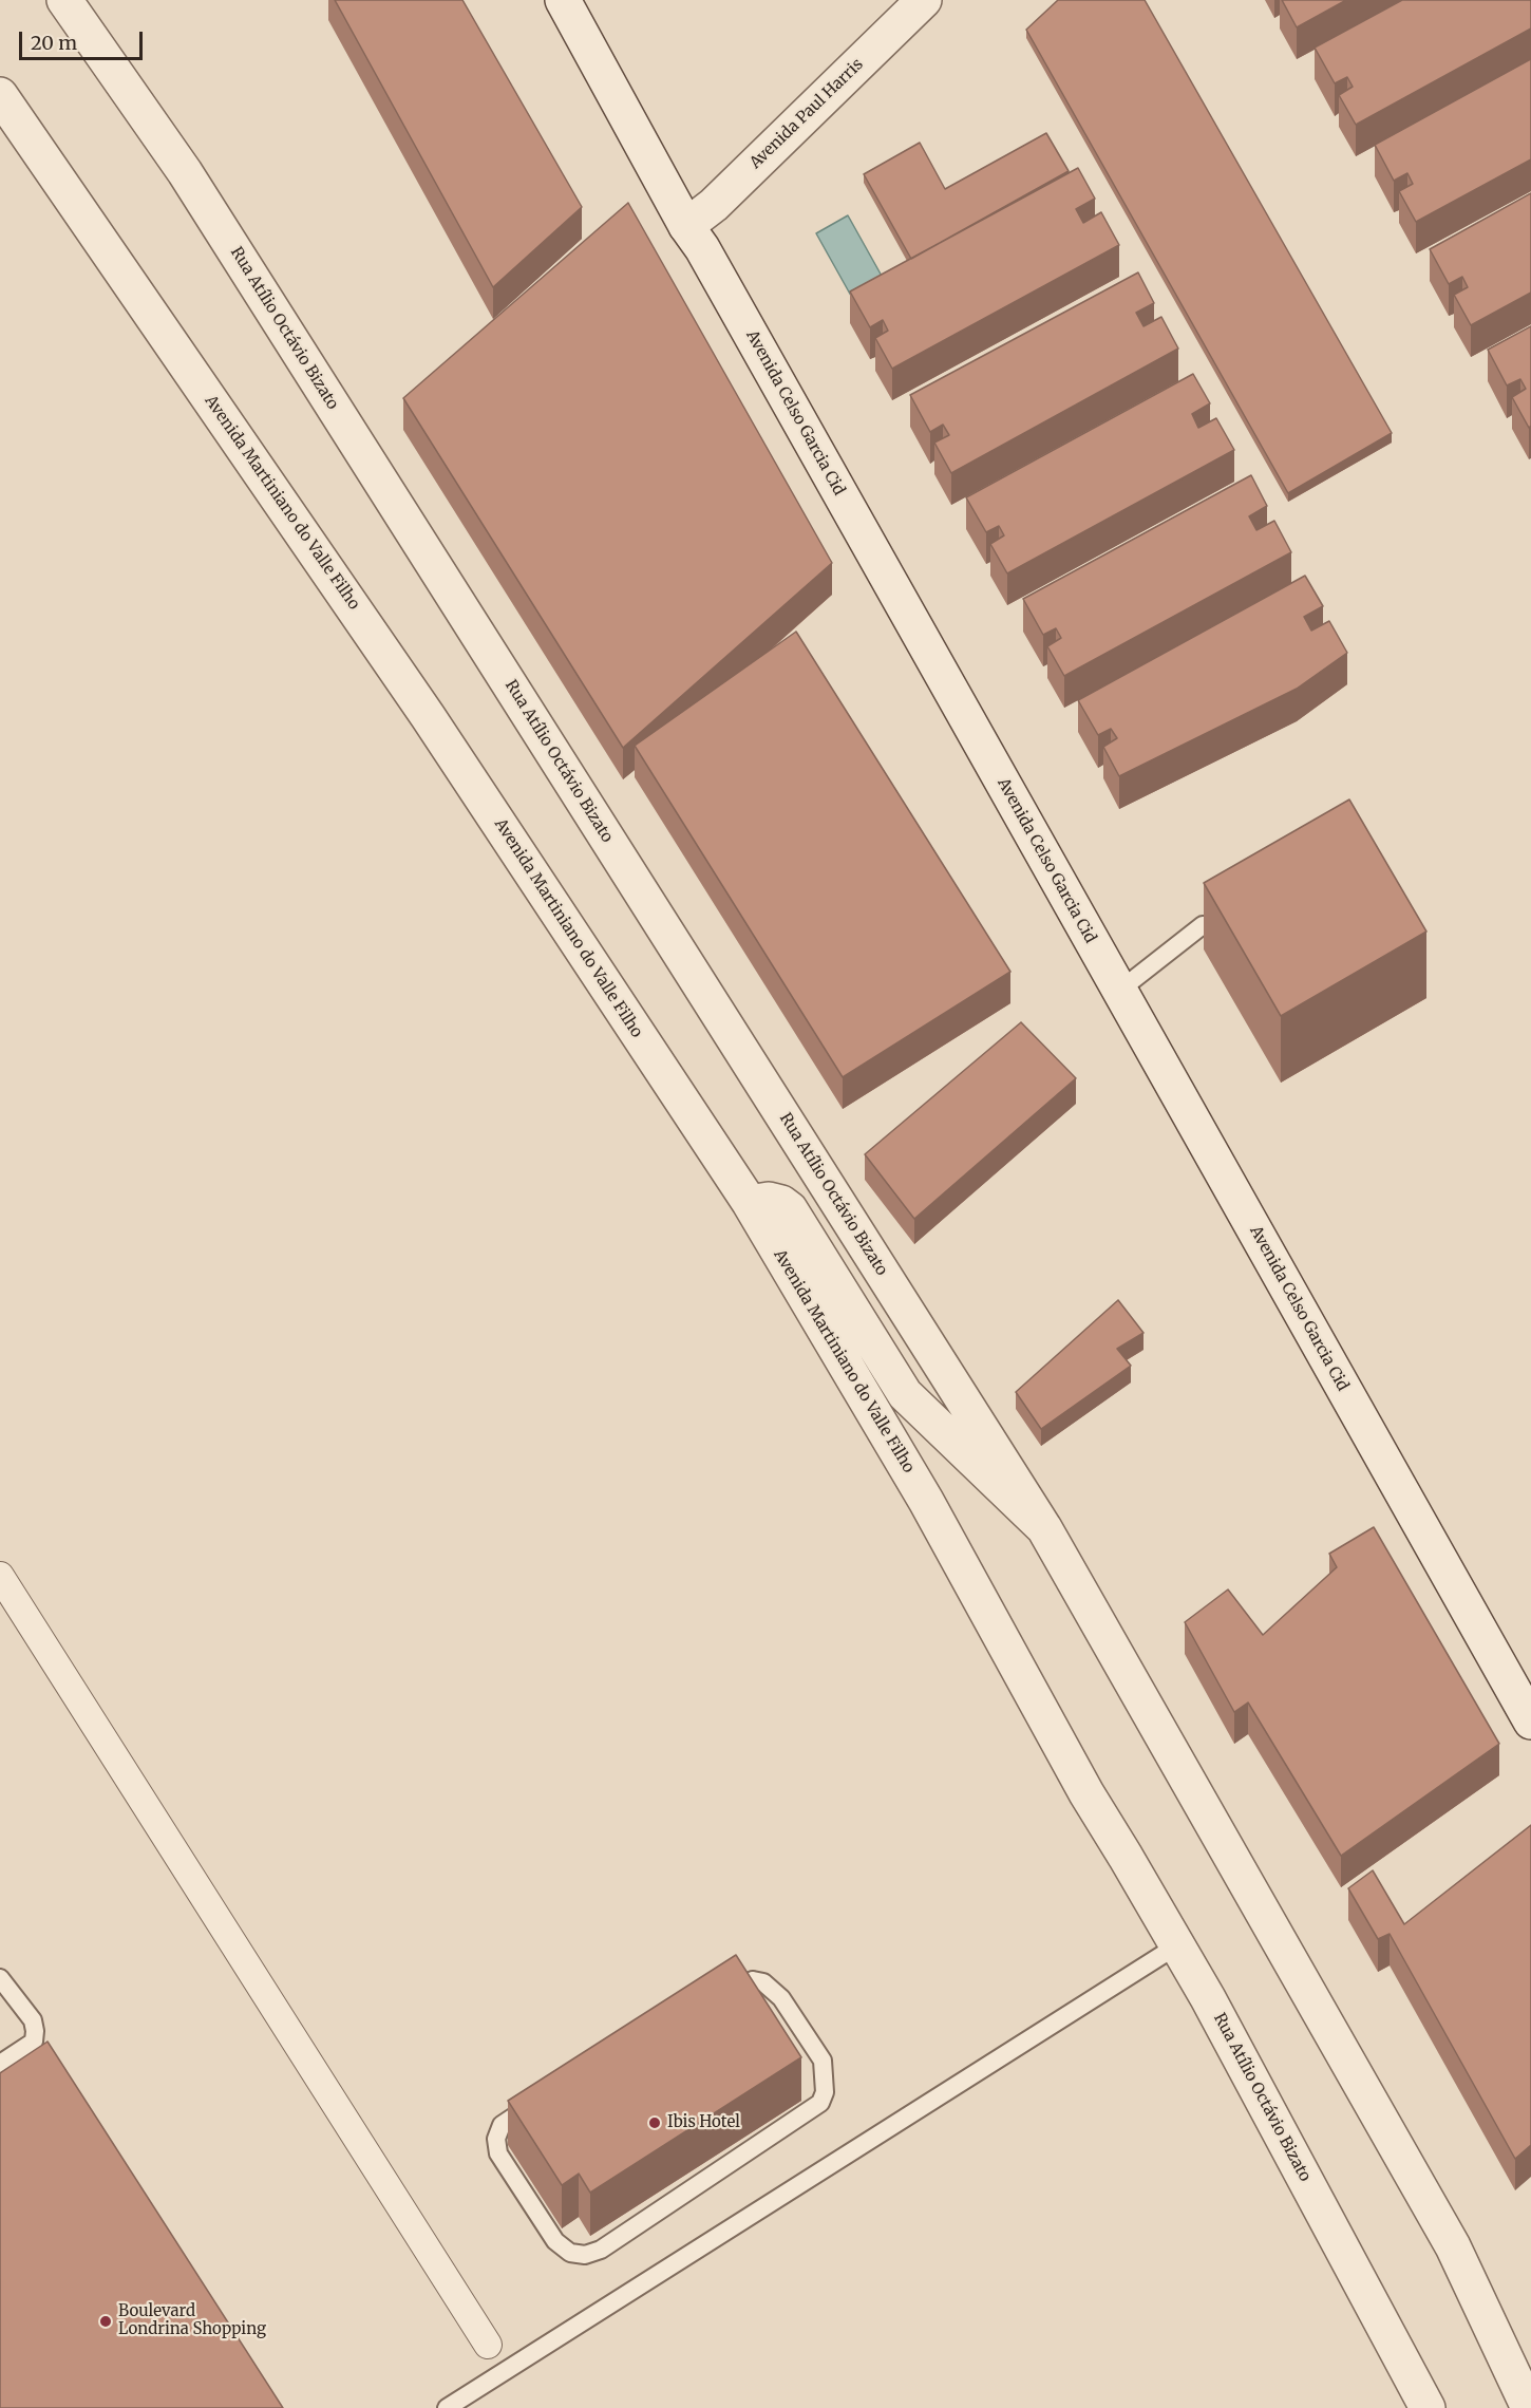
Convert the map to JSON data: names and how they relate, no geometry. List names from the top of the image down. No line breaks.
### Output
{"streets":{"street":["Avenida Paul Harris","Rua Atílio Octávio Bizato","Avenida Celso Garcia Cid","Avenida Martiniano do Valle Filho"]},"crossings":[["Avenida Paul Harris","Avenida Celso Garcia Cid"],["Rua Atílio Octávio Bizato","Avenida Martiniano do Valle Filho"]],"places":["Ibis Hotel","Boulevard Londrina Shopping"],"scale_bar":"20 m"}
